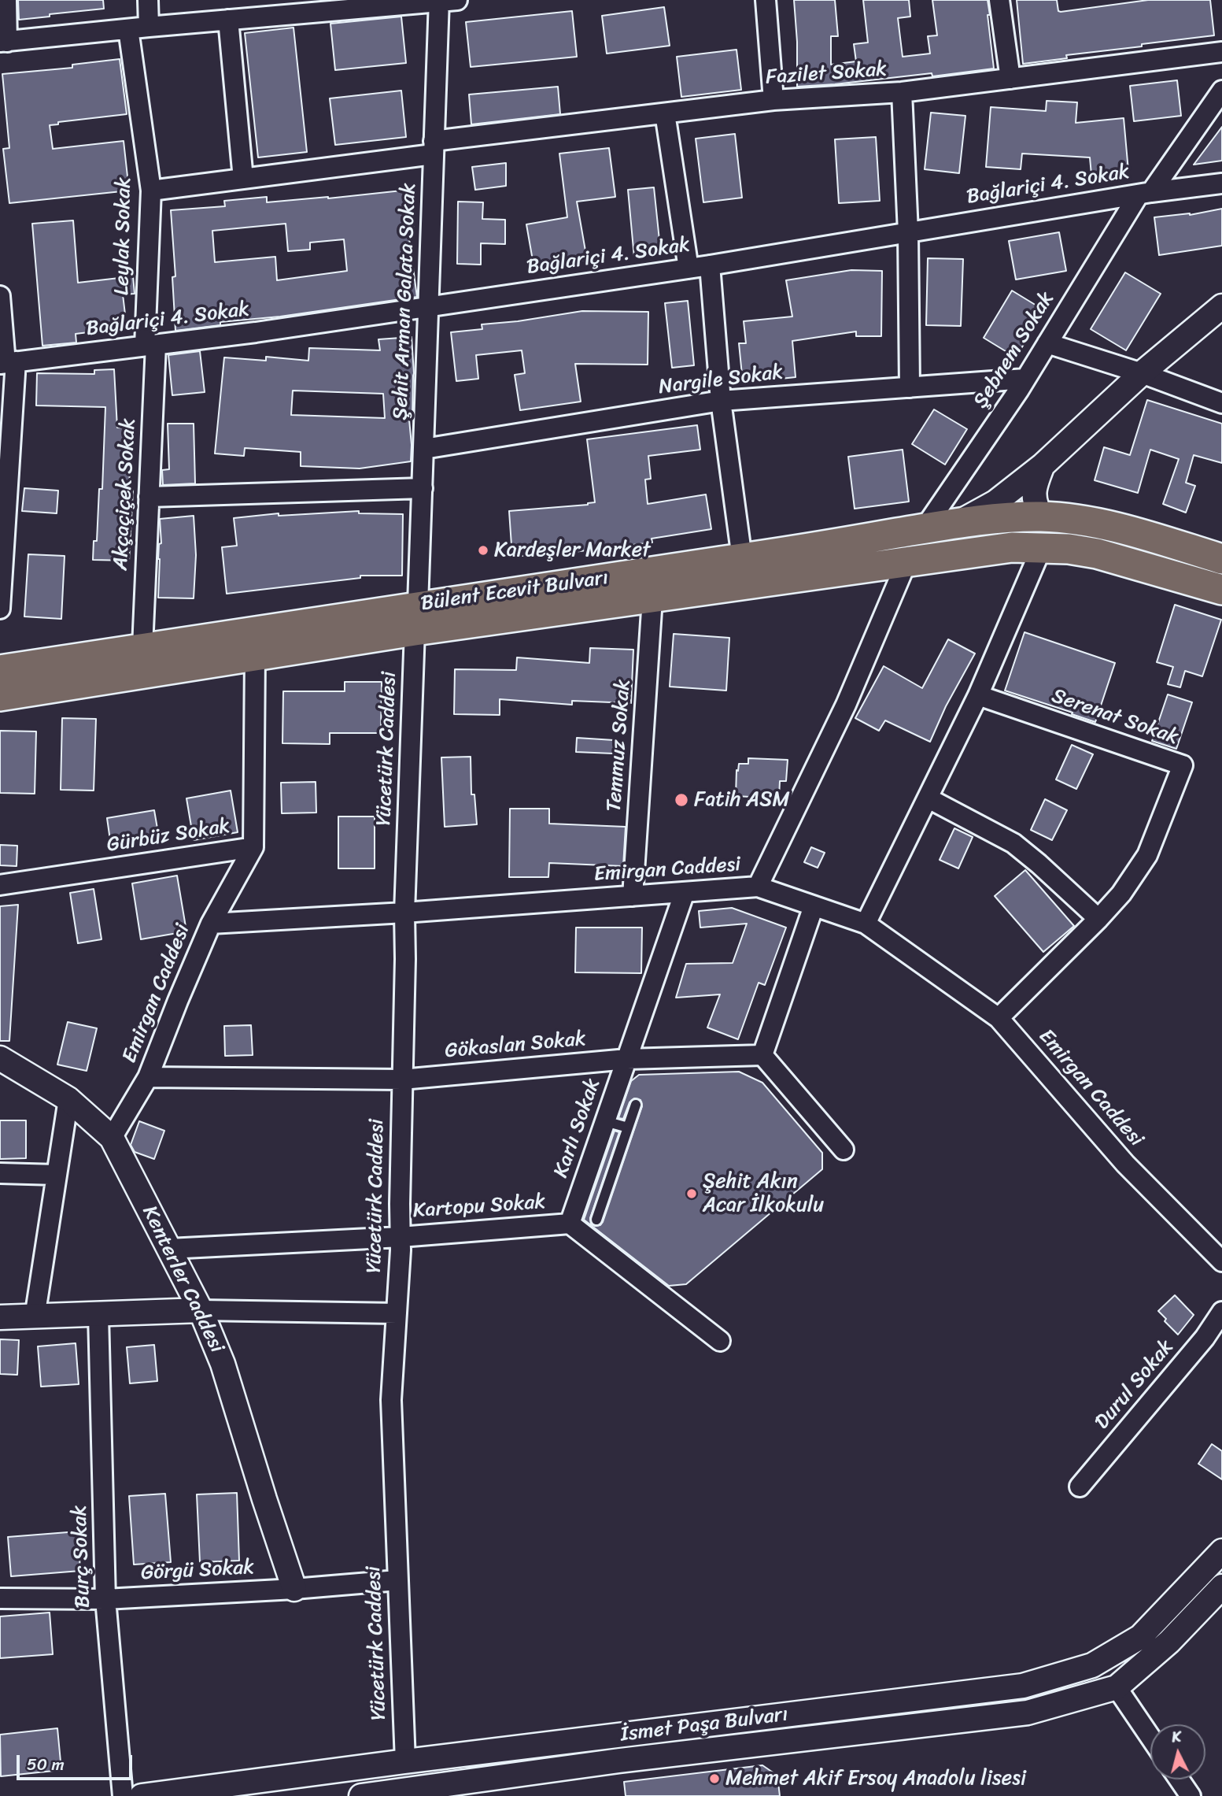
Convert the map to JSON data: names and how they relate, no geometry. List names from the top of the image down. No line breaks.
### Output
{"streets":{"main road":["Bülent Ecevit Bulvarı"],"street":["Fazilet Sokak","Bağlariçi 4. Sokak","Leylak Sokak","Şehit Arman Galata Sokak","Şebnem Sokak","Nargile Sokak","Akçaçiçek Sokak","Serenat Sokak","Temmuz Sokak","Yücetürk Caddesi","Gürbüz Sokak","Emirgan Caddesi","Gökaslan Sokak","Karlı Sokak","Kartopu Sokak","Kenterler Caddesi","Durul Sokak","Burç Sokak","Görgü Sokak","İsmet Paşa Bulvarı"]},"crossings":[["Fazilet Sokak","Leylak Sokak"],["Fazilet Sokak","Şehit Arman Galata Sokak"],["Bağlariçi 4. Sokak","Leylak Sokak"],["Bağlariçi 4. Sokak","Şehit Arman Galata Sokak"],["Bağlariçi 4. Sokak","Şebnem Sokak"],["Bağlariçi 4. Sokak","Akçaçiçek Sokak"],["Leylak Sokak","Akçaçiçek Sokak"],["Şehit Arman Galata Sokak","Nargile Sokak"],["Şehit Arman Galata Sokak","Bülent Ecevit Bulvarı"],["Şehit Arman Galata Sokak","Yücetürk Caddesi"],["Şebnem Sokak","Nargile Sokak"],["Şebnem Sokak","Bülent Ecevit Bulvarı"],["Akçaçiçek Sokak","Bülent Ecevit Bulvarı"],["Bülent Ecevit Bulvarı","Temmuz Sokak"],["Bülent Ecevit Bulvarı","Yücetürk Caddesi"],["Bülent Ecevit Bulvarı","Gürbüz Sokak"],["Temmuz Sokak","Emirgan Caddesi"],["Yücetürk Caddesi","Emirgan Caddesi"],["Yücetürk Caddesi","Gökaslan Sokak"],["Yücetürk Caddesi","Kartopu Sokak"],["Yücetürk Caddesi","Görgü Sokak"],["Yücetürk Caddesi","İsmet Paşa Bulvarı"],["Emirgan Caddesi","Gökaslan Sokak"],["Emirgan Caddesi","Karlı Sokak"],["Emirgan Caddesi","Kenterler Caddesi"],["Gökaslan Sokak","Karlı Sokak"],["Karlı Sokak","Kartopu Sokak"],["Kartopu Sokak","Kenterler Caddesi"],["Kenterler Caddesi","Görgü Sokak"],["Burç Sokak","Görgü Sokak"]],"places":["Kardeşler Market","Fatih ASM","Şehit Akın Acar İlkokulu","Mehmet Akif Ersoy Anadolu lisesi"],"scale_bar":"50 m","north":"top"}
